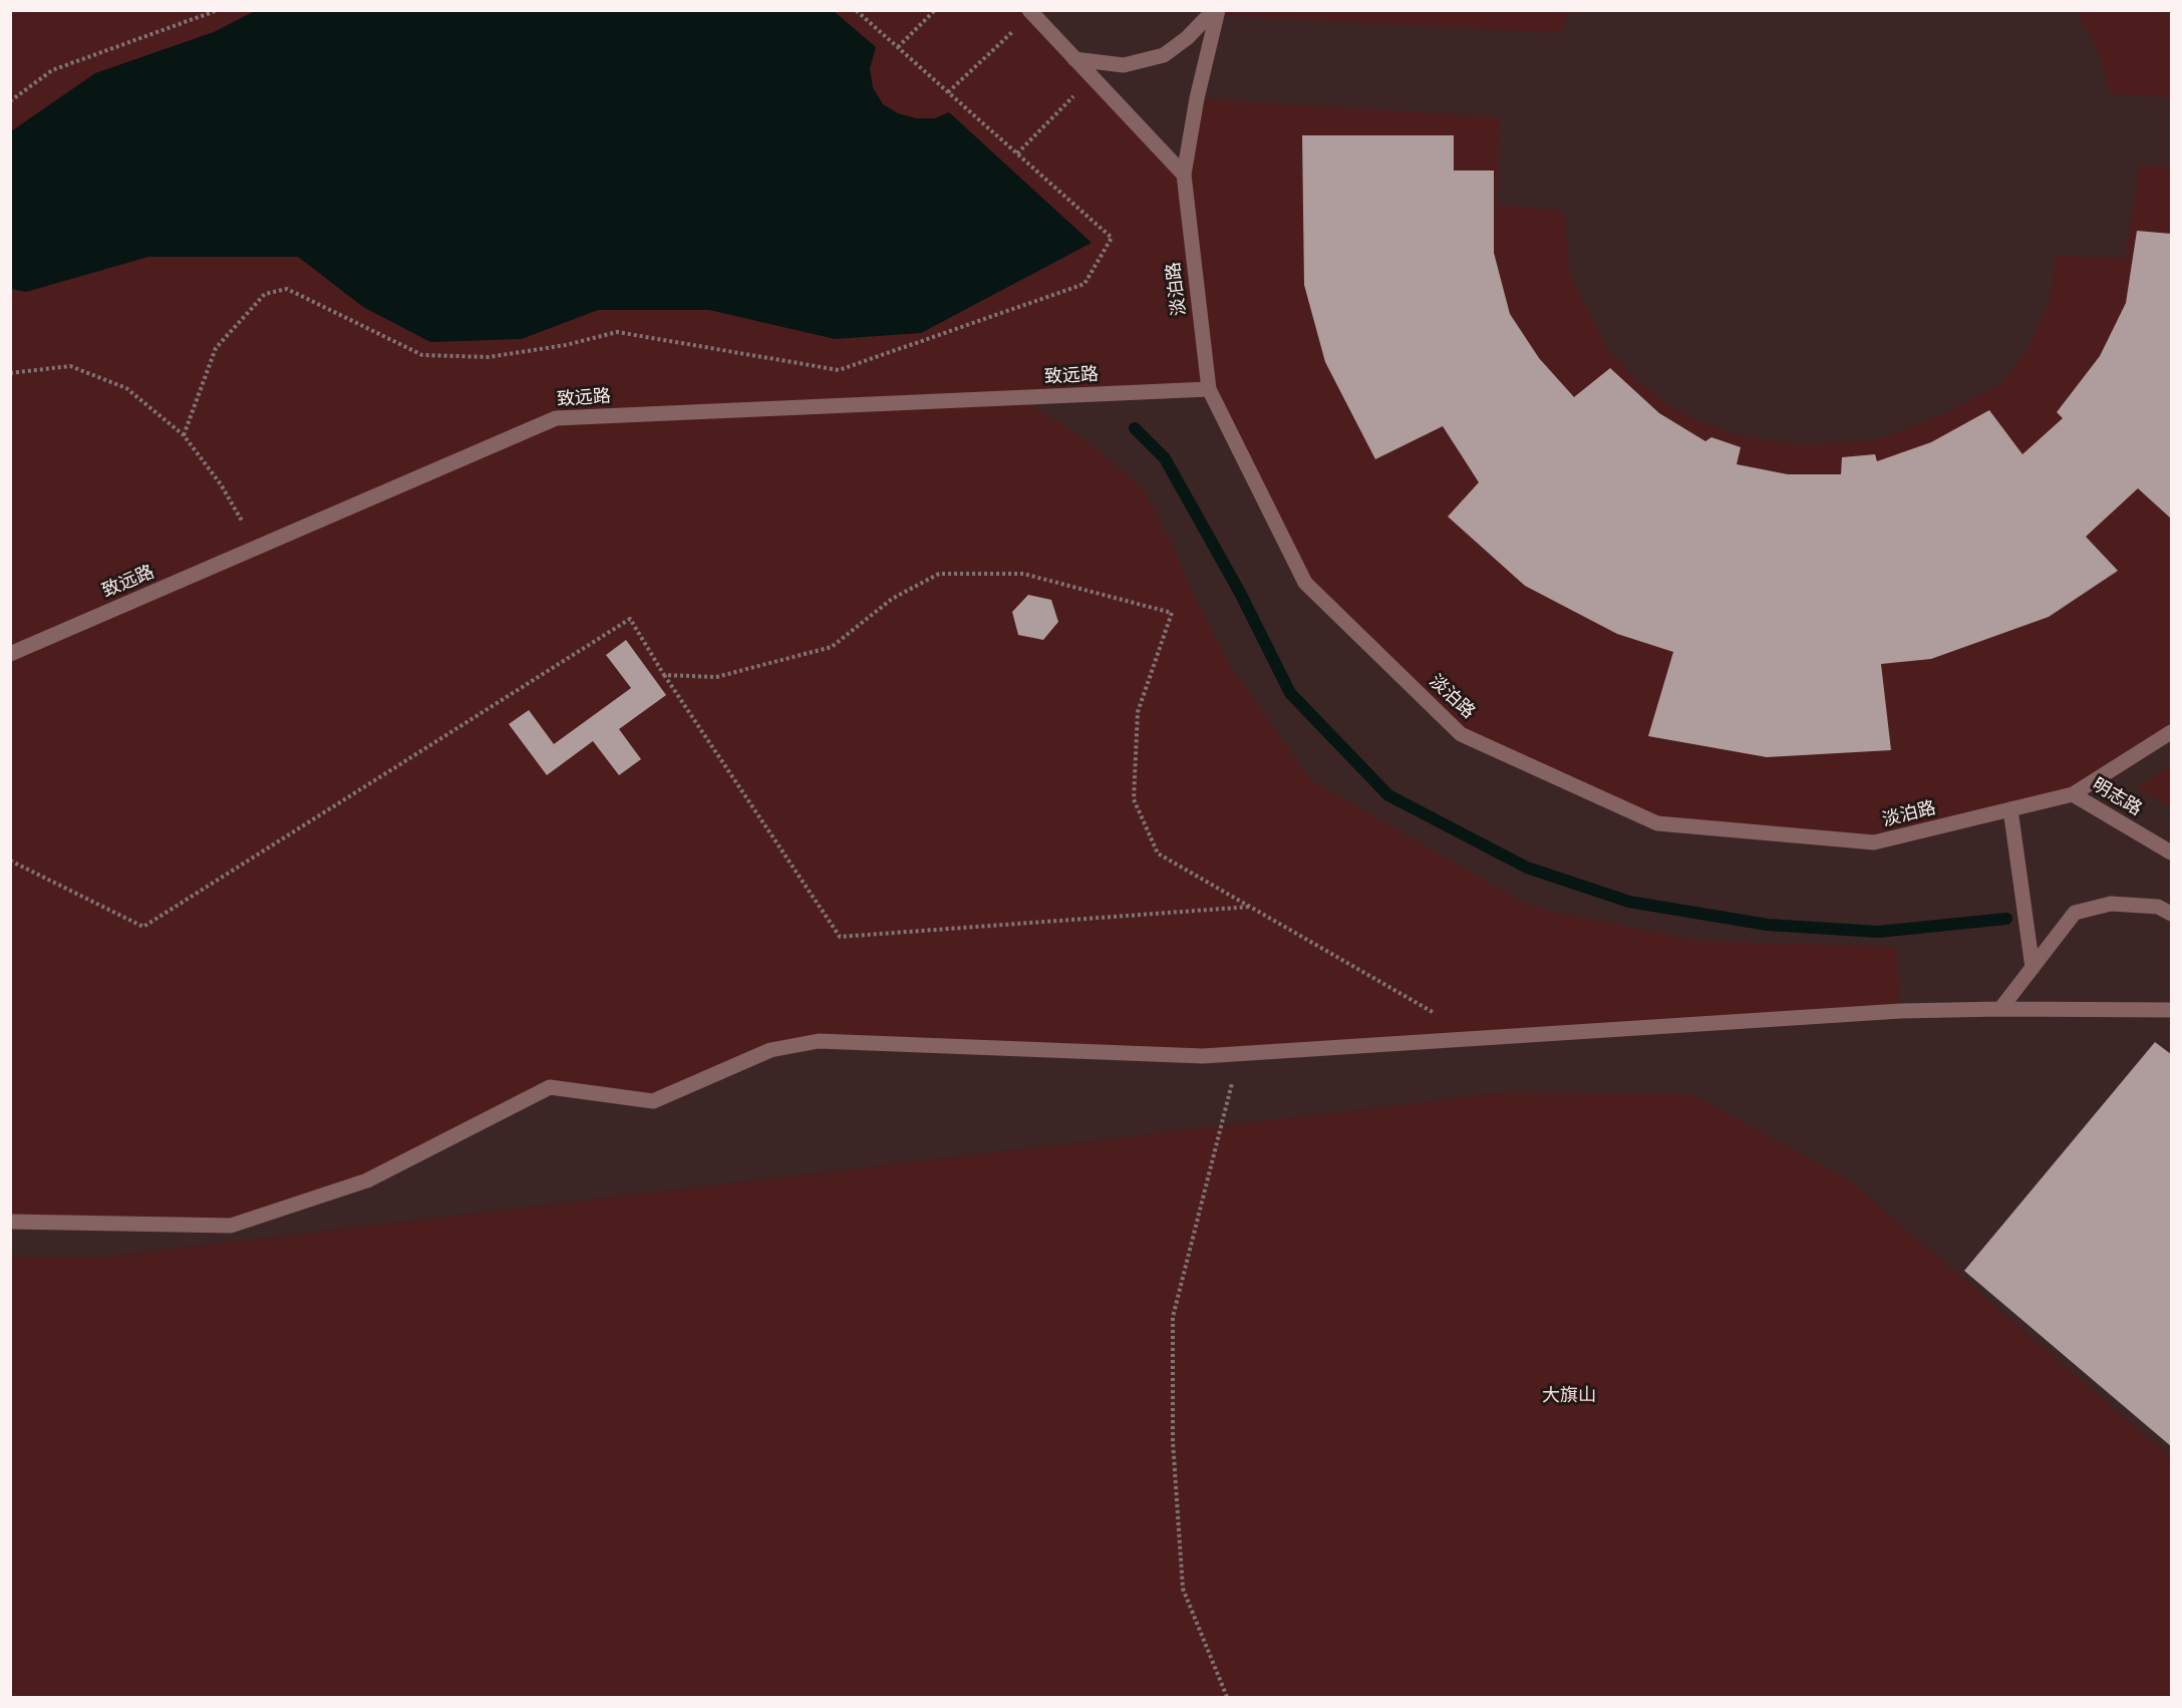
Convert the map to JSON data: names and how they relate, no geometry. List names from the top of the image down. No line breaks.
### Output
{"streets":{"street":["淡泊路","致远路","明志路"]},"crossings":[["淡泊路","致远路"],["淡泊路","明志路"]],"parks":["大旗山"]}
